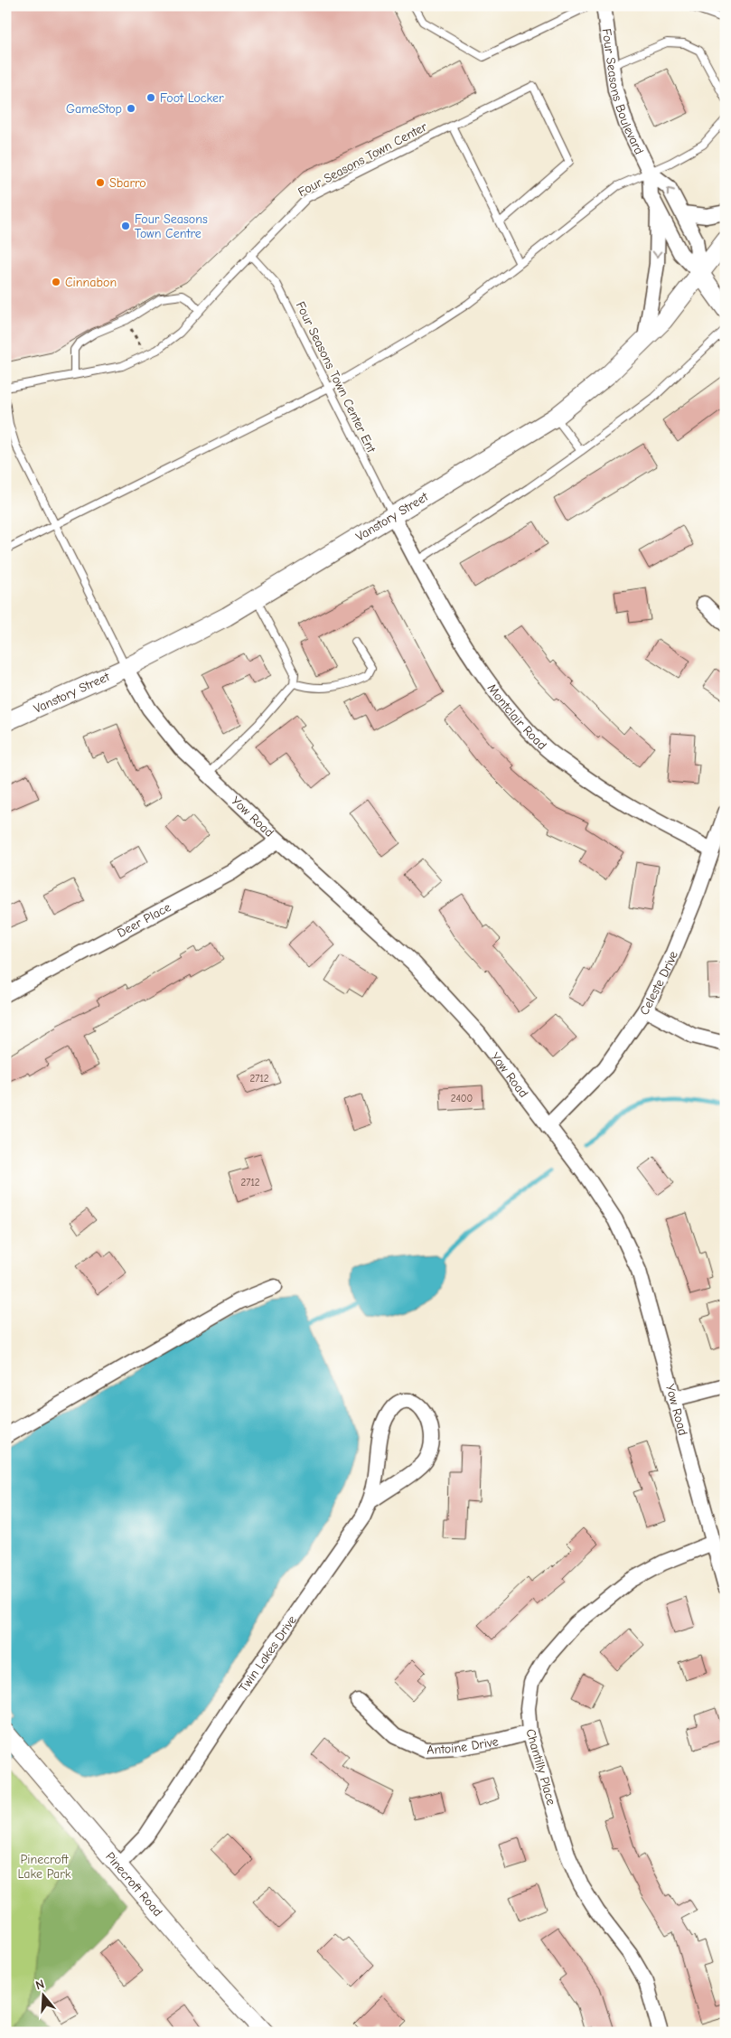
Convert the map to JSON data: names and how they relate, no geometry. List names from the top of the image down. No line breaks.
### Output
{"streets":{"street":["Four Seasons Boulevard","Vanstory Street","Montclair Road","Yow Road","Deer Place","Celeste Drive","Twin Lakes Drive","Antoine Drive","Chantilly Place","Pinecroft Road"],"lane":["Four Seasons Town Center","Four Seasons Town Center Ent"]},"crossings":[["Four Seasons Boulevard","Vanstory Street"],["Four Seasons Town Center","Four Seasons Town Center Ent"],["Four Seasons Town Center Ent","Vanstory Street"],["Four Seasons Town Center Ent","Montclair Road"],["Vanstory Street","Montclair Road"],["Vanstory Street","Yow Road"],["Montclair Road","Celeste Drive"],["Yow Road","Deer Place"],["Yow Road","Celeste Drive"],["Yow Road","Chantilly Place"],["Twin Lakes Drive","Pinecroft Road"],["Antoine Drive","Chantilly Place"]],"parks":["Pinecroft Lake Park"],"places":["Foot Locker","GameStop","Sbarro","Four Seasons Town Centre","Cinnabon"],"house_numbers":["2712","2400","2712"],"north":"top"}
